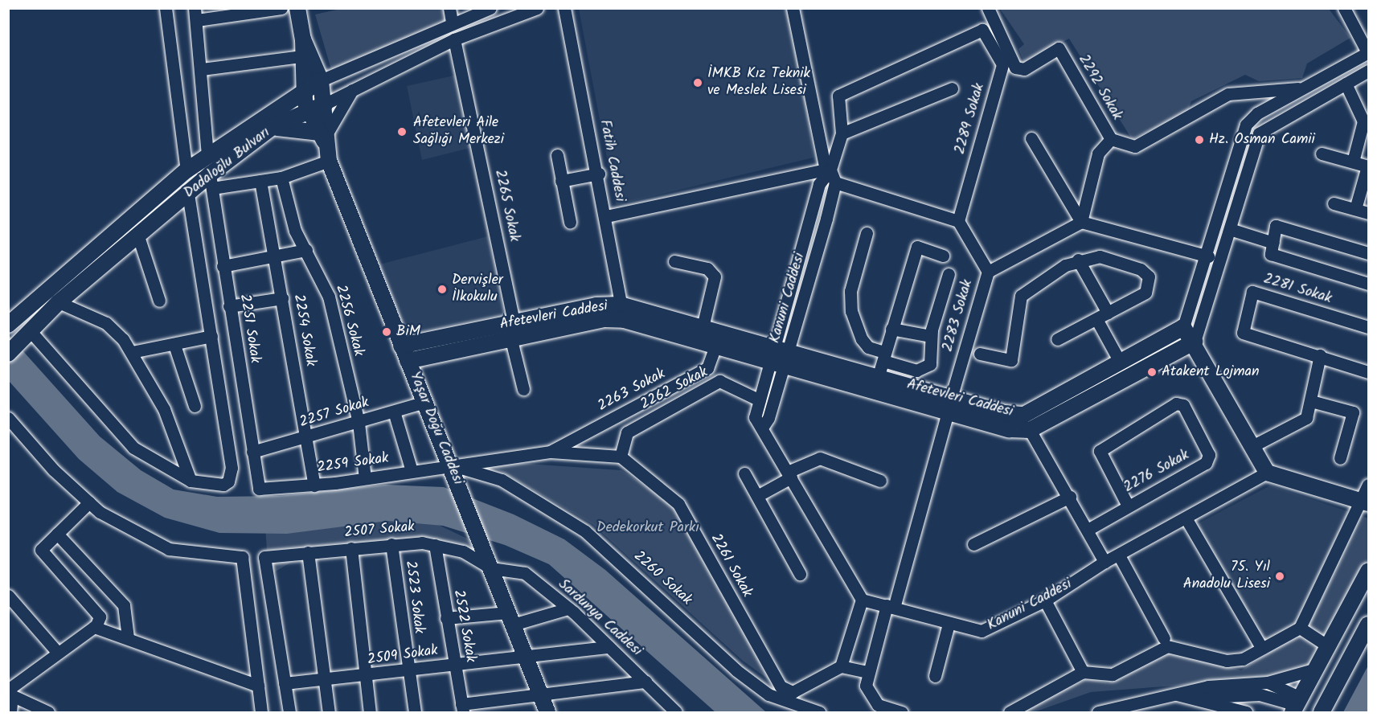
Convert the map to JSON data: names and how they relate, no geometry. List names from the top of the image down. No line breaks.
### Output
{"streets":{"main road":["Dadaloğlu Bulvarı","Afetevleri Caddesi","Yaşar Doğu Caddesi"],"street":["2292 Sokak","2289 Sokak","Fatih Caddesi","2265 Sokak","2281 Sokak","Kanuni Caddesi","2283 Sokak","2256 Sokak","2251 Sokak","2254 Sokak","2262 Sokak","2263 Sokak","2257 Sokak","2259 Sokak","2276 Sokak","2507 Sokak","2261 Sokak","2260 Sokak","2523 Sokak","Sardunya Caddesi","2522 Sokak","2509 Sokak"]},"crossings":[["2289 Sokak","Kanuni Caddesi"],["2289 Sokak","2283 Sokak"],["Fatih Caddesi","Afetevleri Caddesi"],["Dadaloğlu Bulvarı","2265 Sokak"],["Dadaloğlu Bulvarı","2251 Sokak"],["2265 Sokak","Afetevleri Caddesi"],["Kanuni Caddesi","Afetevleri Caddesi"],["Kanuni Caddesi","2283 Sokak"],["Kanuni Caddesi","2262 Sokak"],["Afetevleri Caddesi","2283 Sokak"],["Afetevleri Caddesi","Yaşar Doğu Caddesi"],["2256 Sokak","2257 Sokak"],["2256 Sokak","2259 Sokak"],["2251 Sokak","2257 Sokak"],["2251 Sokak","2259 Sokak"],["2254 Sokak","2257 Sokak"],["2254 Sokak","2259 Sokak"],["2262 Sokak","2261 Sokak"],["2257 Sokak","Yaşar Doğu Caddesi"],["Yaşar Doğu Caddesi","2259 Sokak"],["Yaşar Doğu Caddesi","2507 Sokak"],["Yaşar Doğu Caddesi","2260 Sokak"],["Yaşar Doğu Caddesi","Sardunya Caddesi"],["Yaşar Doğu Caddesi","2509 Sokak"],["2259 Sokak","2260 Sokak"],["2507 Sokak","2523 Sokak"],["2507 Sokak","Sardunya Caddesi"],["2507 Sokak","2522 Sokak"],["2507 Sokak","2509 Sokak"],["2523 Sokak","2509 Sokak"],["Sardunya Caddesi","2509 Sokak"],["2522 Sokak","2509 Sokak"]],"parks":["Dedekorkut Parkı"],"places":["İMKB Kız Teknik ve Meslek Lisesi","Afetevleri Aile Sağlığı Merkezi","Hz. Osman Camii","Dervişler İlkokulu","BiM","Atakent Lojman","75. Yıl Anadolu Lisesi"]}
